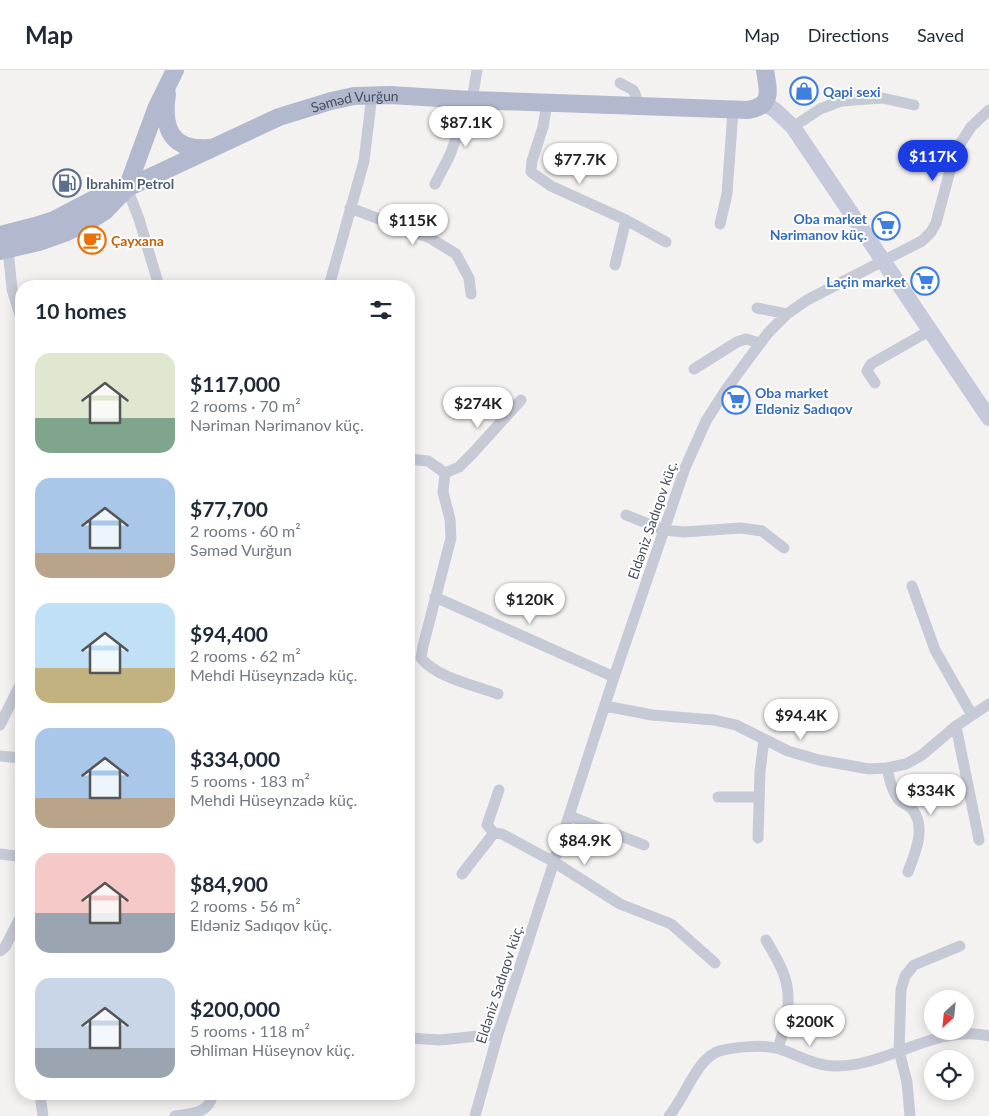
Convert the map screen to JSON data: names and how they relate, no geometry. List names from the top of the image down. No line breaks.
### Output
{"streets":{"main road":["Səməd Vurğun"],"street":["Eldəniz Sadıqov küç."]},"places":{"shop":["Qapi sexi"],"fuel station":["İbrahim Petrol"],"supermarket":["Oba market Nərimanov küç.","Laçin market","Oba market Eldəniz Sadıqov"],"cafe":["Çayxana"]},"north":"bottom left","page":{"header":"Map","nav":["Map","Directions","Saved"],"price":["$87.1K","$117K","$77.7K","$115K","$274K","$120K","$94.4K","$334K","$84.9K","$200K"],"heading":"10 homes","list":[{"name":"$117,000","note":"2 rooms · 70 m² · Nəriman Nərimanov küç."},{"name":"$77,700","note":"2 rooms · 60 m² · Səməd Vurğun"},{"name":"$94,400","note":"2 rooms · 62 m² · Mehdi Hüseynzadə küç."},{"name":"$334,000","note":"5 rooms · 183 m² · Mehdi Hüseynzadə küç."},{"name":"$84,900","note":"2 rooms · 56 m² · Eldəniz Sadıqov küç."},{"name":"$200,000","note":"5 rooms · 118 m² · Əhliman Hüseynov küç."}]}}
